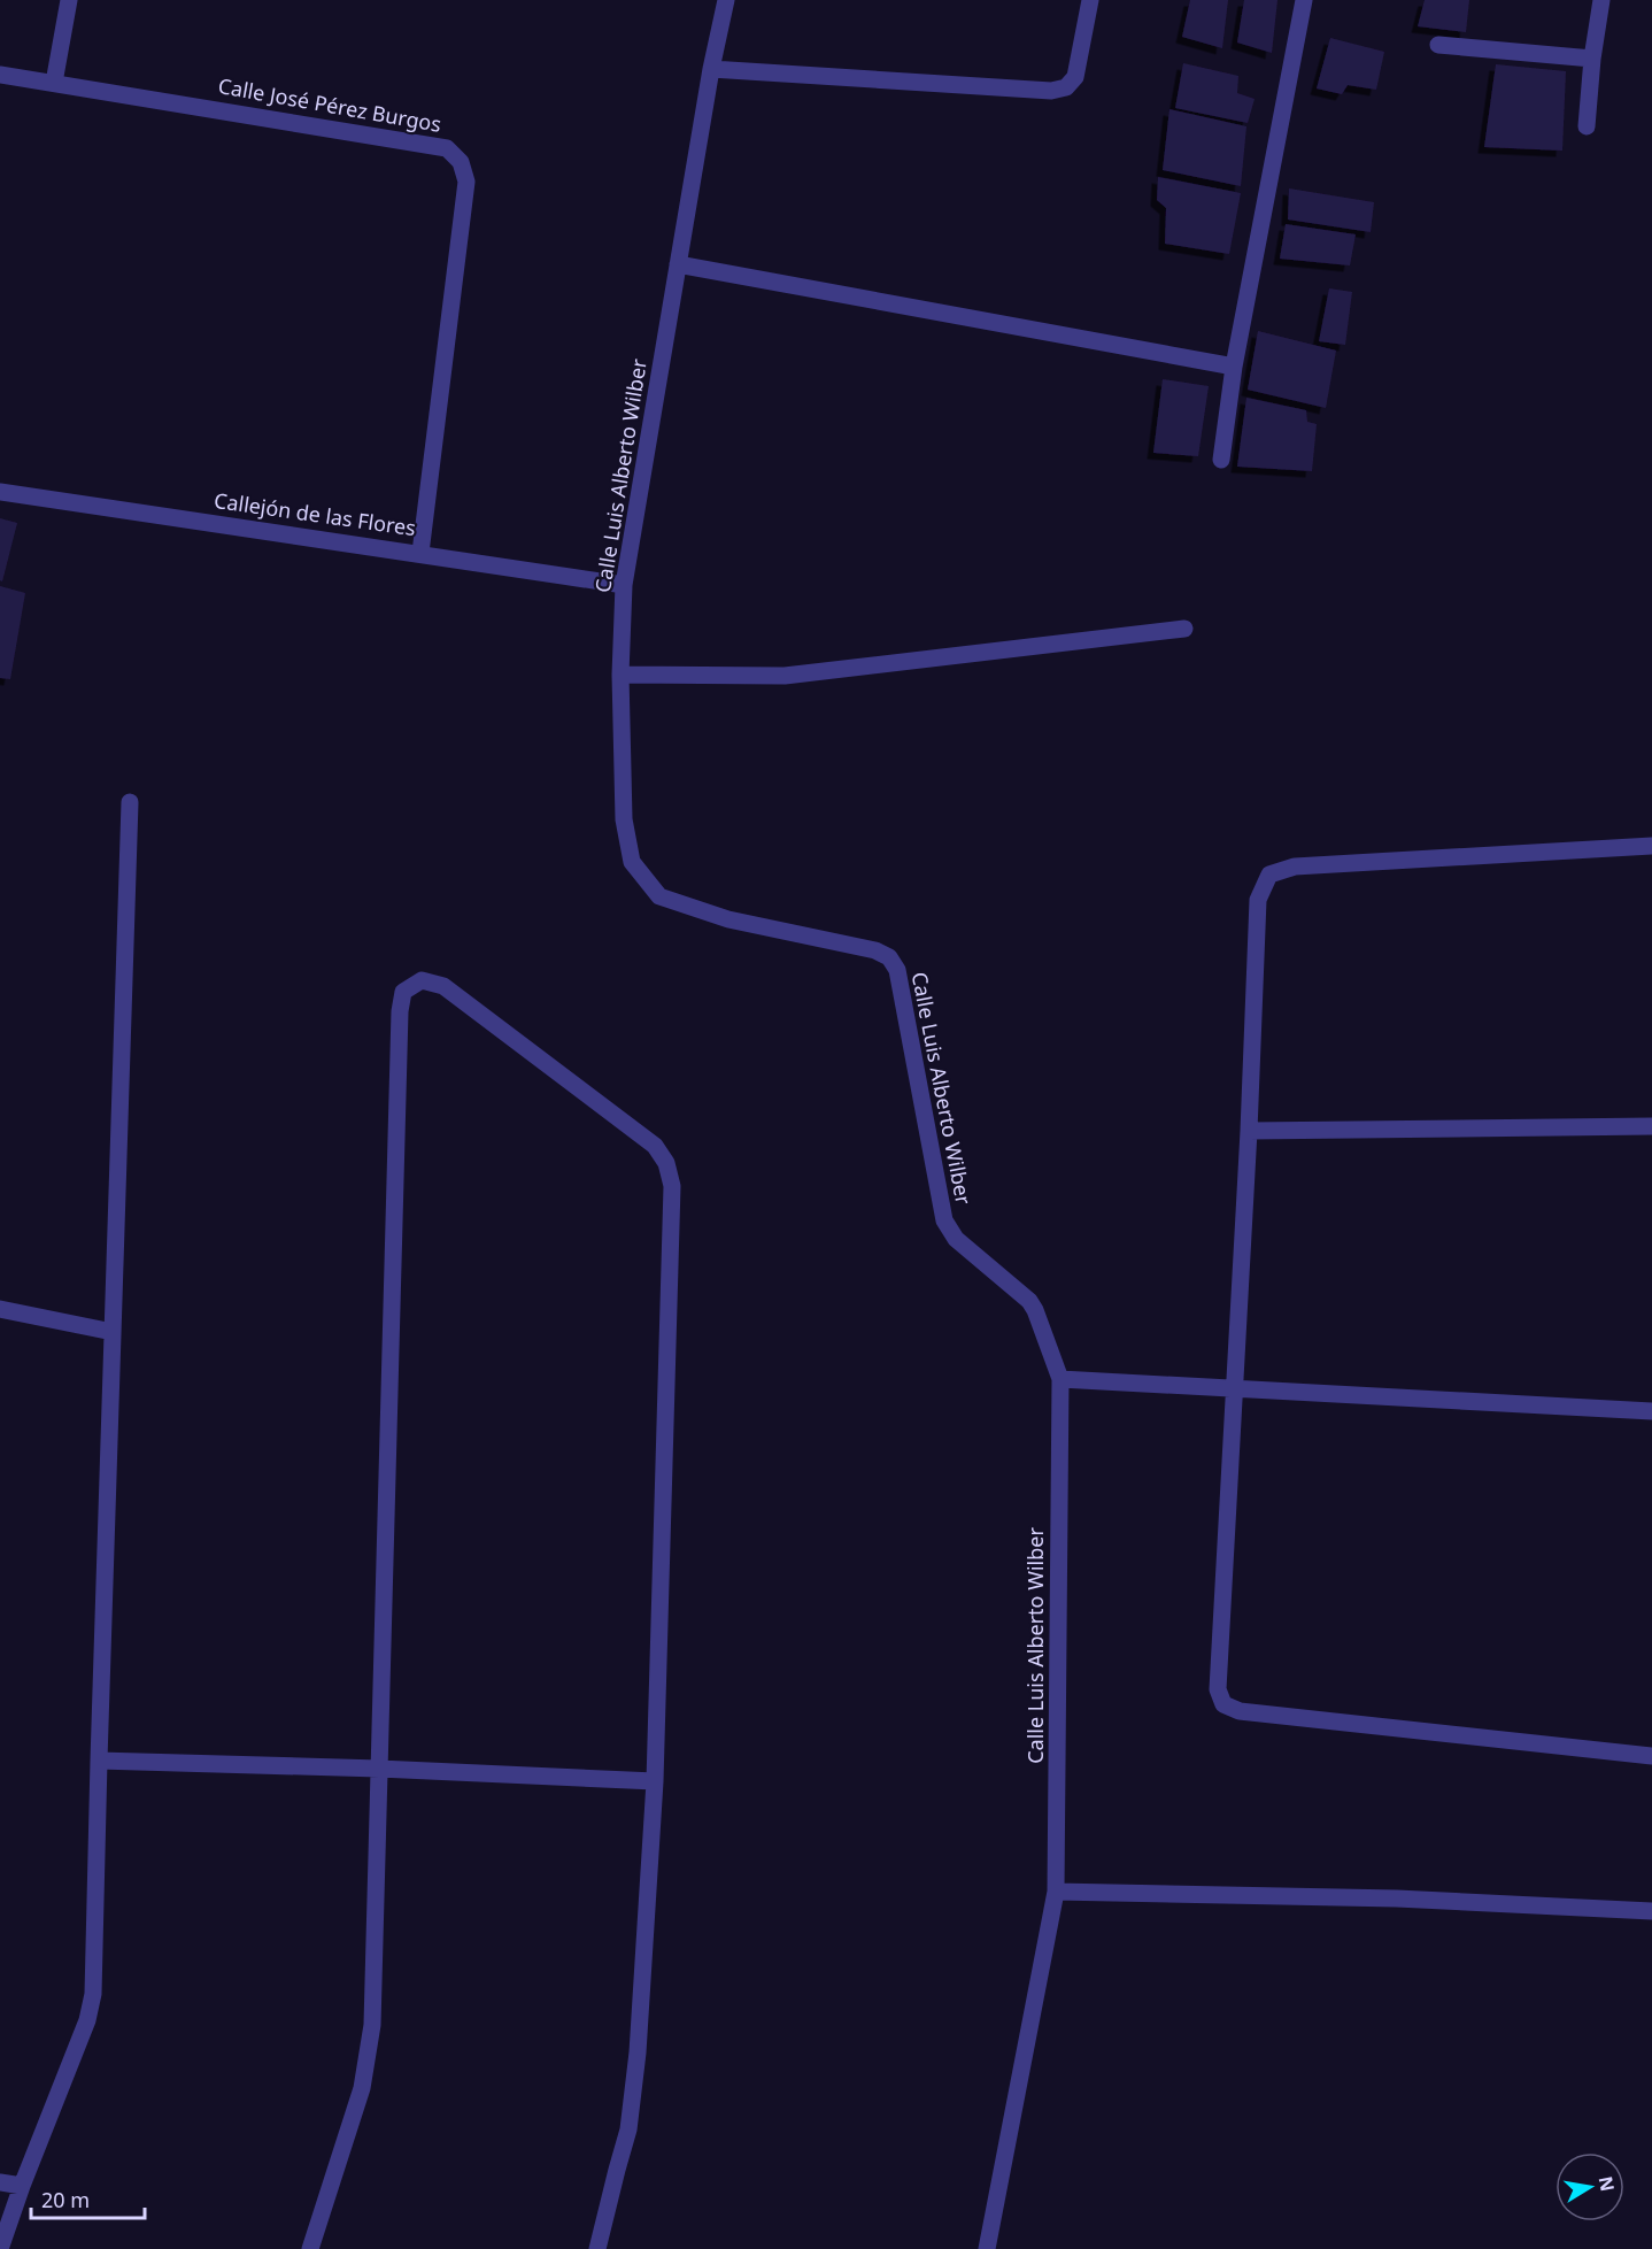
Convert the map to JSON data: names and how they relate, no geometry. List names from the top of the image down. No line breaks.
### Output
{"streets":{"street":["Calle José Pérez Burgos","Calle Luis Alberto Wilber","Callejón de las Flores"]},"crossings":[["Calle José Pérez Burgos","Callejón de las Flores"],["Calle Luis Alberto Wilber","Callejón de las Flores"]],"scale_bar":"20 m","north":"right"}
